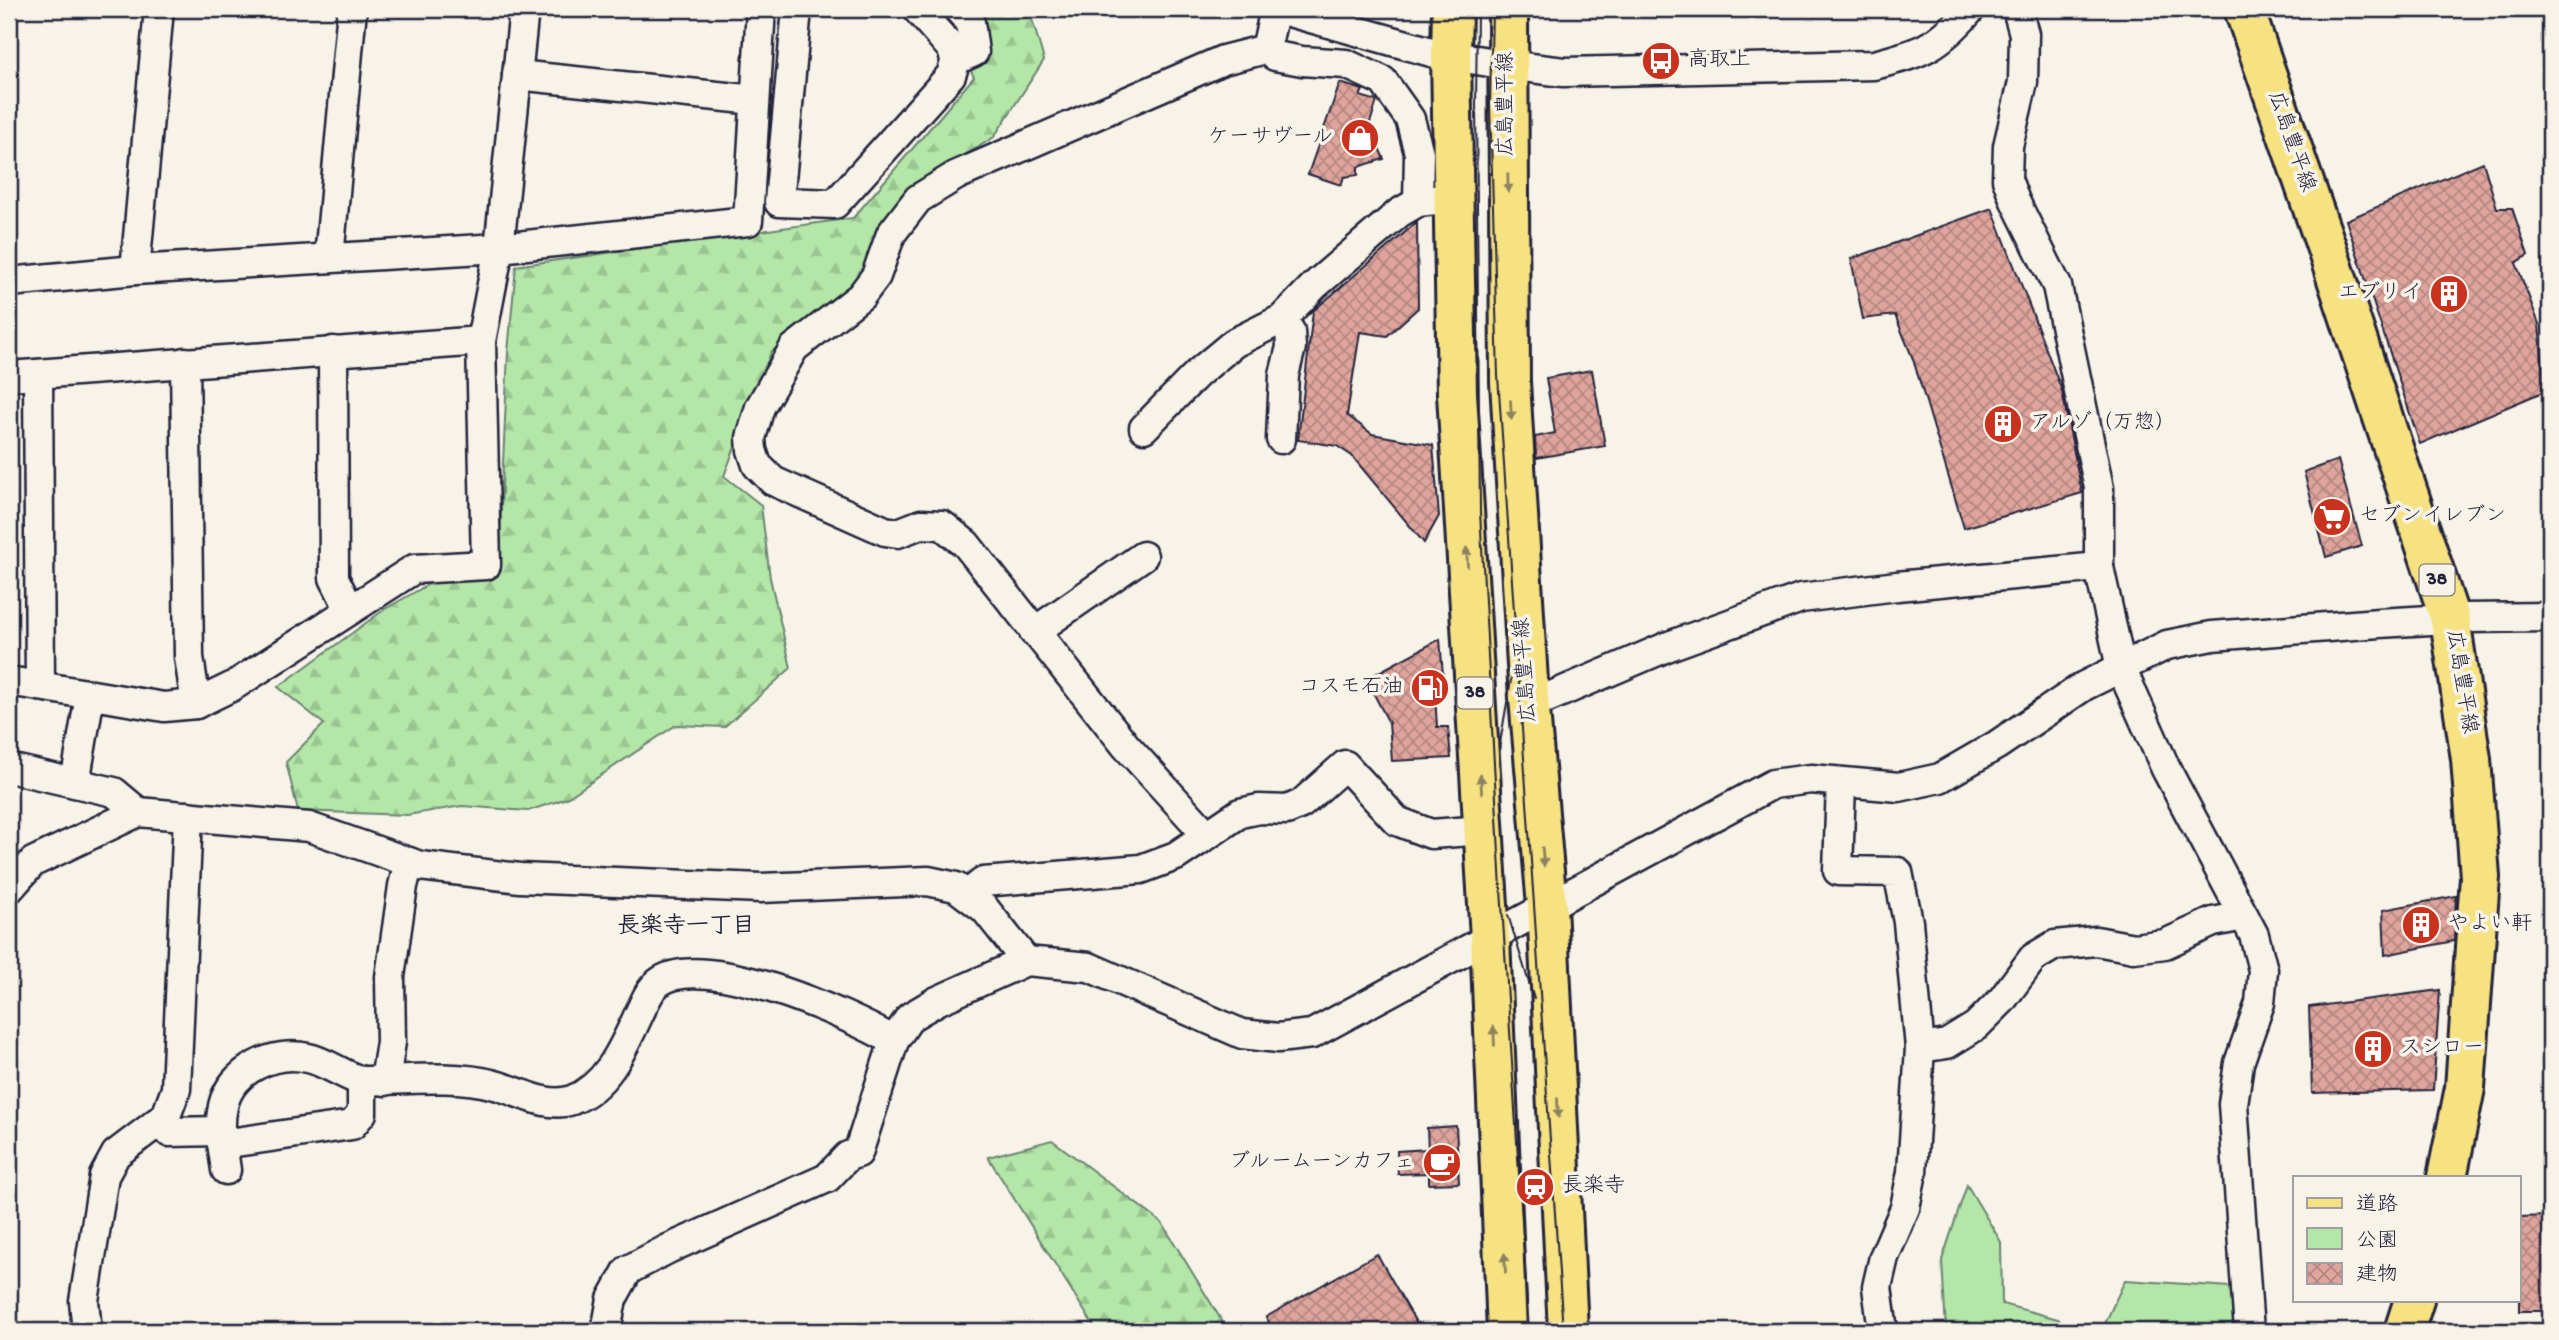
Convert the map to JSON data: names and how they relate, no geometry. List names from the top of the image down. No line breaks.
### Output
{"streets":{"main road":["広島豊平線","38"]},"districts":["長楽寺一丁目"],"places":{"bus stop":["高取上"],"shop":["ケーサヴール"],"building":["エブリイ","アルゾ（万惣）","やよい軒","スシロー"],"supermarket":["セブンイレブン"],"fuel station":["コスモ石油"],"cafe":["ブルームーンカフェ"],"station":["長楽寺"]},"legend":["道路","公園","建物"]}
